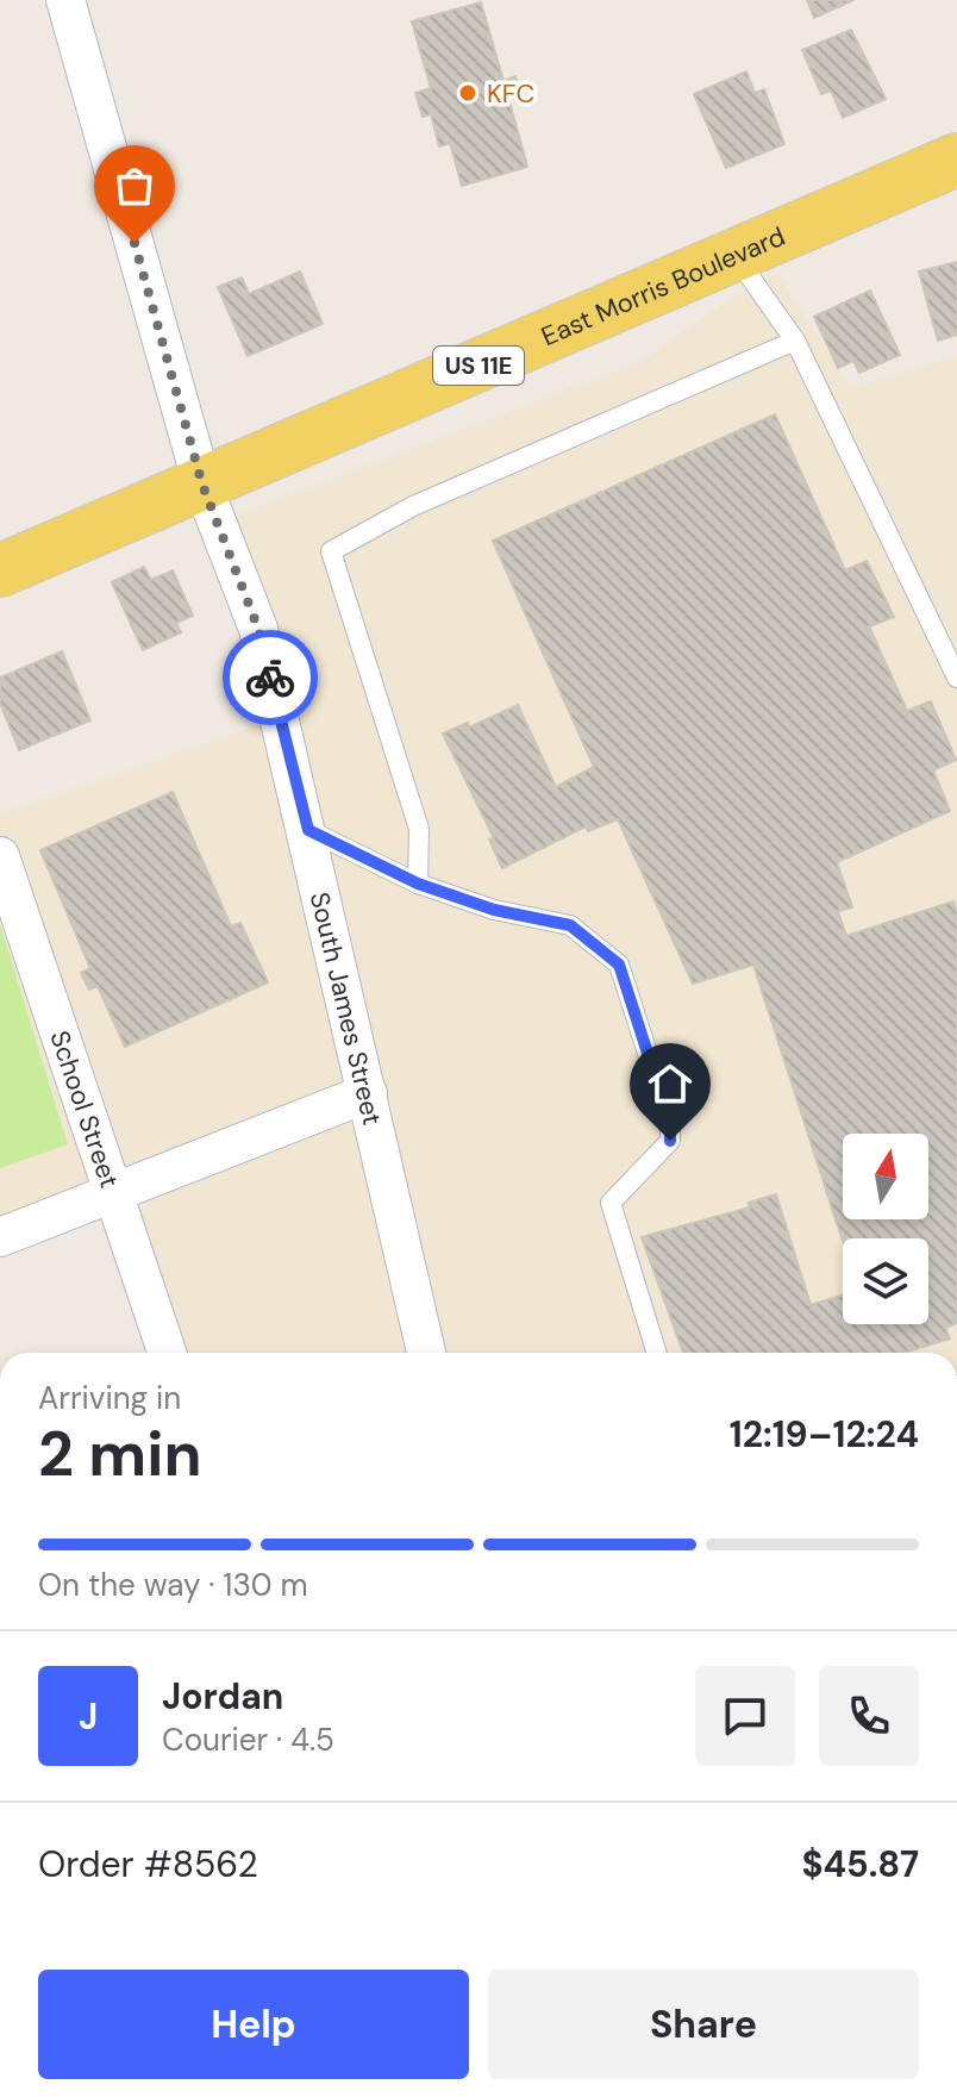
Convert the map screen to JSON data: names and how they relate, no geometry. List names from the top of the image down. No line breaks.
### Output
{"streets":{"main road":["East Morris Boulevard","US 11E"],"street":["South James Street","School Street"]},"crossings":[["East Morris Boulevard","South James Street"]],"places":["KFC"],"north":"top","page":{"heading":["2 min","Arriving in","12:19–12:24"],"panel":["Jordan","Courier · 4.5","Order #8562","$45.87"],"bar":"On the way · 130 m","round":"J","buttons":["Help","Share"]}}
